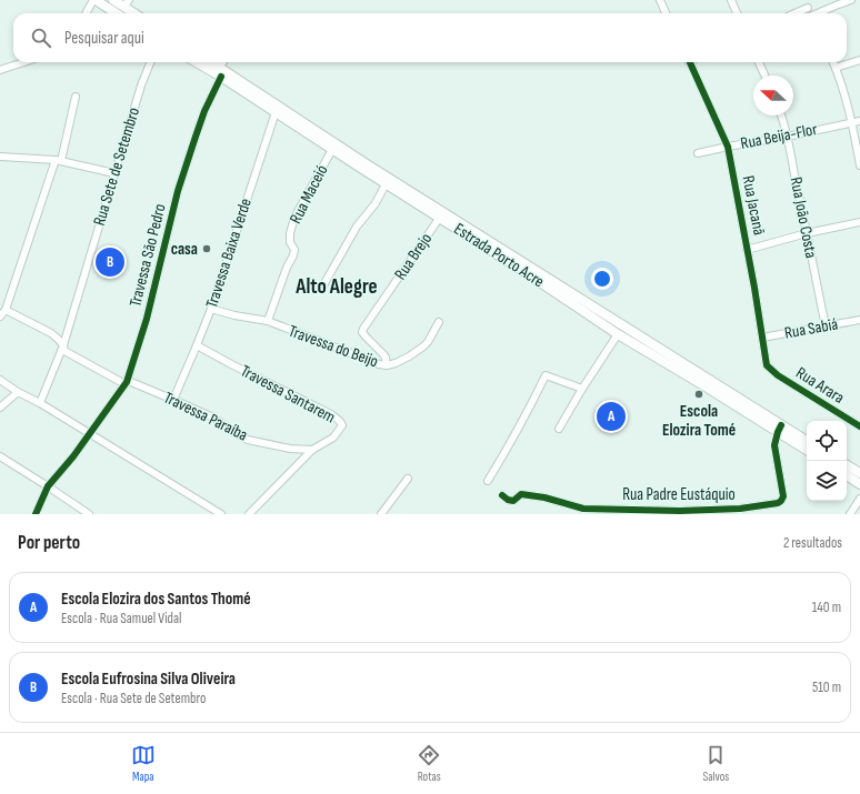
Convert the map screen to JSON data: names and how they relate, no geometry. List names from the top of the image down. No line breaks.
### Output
{"streets":{"main road":["Estrada Porto Acre"],"street":["Rua Beija-Flor","Rua Sete de Setembro","Rua Maceió","Rua Jacanã","Rua João Costa","Travessa Baixa Verde","Travessa São Pedro","Rua Brejo","Rua Sabiá","Travessa do Beijo","Rua Arara","Travessa Santarem","Travessa Paraíba","Rua Padre Eustáquio"]},"crossings":[["Rua Beija-Flor","Rua Jacanã"],["Rua Beija-Flor","Rua João Costa"],["Rua Sete de Setembro","Travessa Paraíba"],["Rua Maceió","Estrada Porto Acre"],["Rua Maceió","Travessa do Beijo"],["Rua Jacanã","Rua Sabiá"],["Rua Jacanã","Rua Arara"],["Rua João Costa","Rua Sabiá"],["Travessa Baixa Verde","Estrada Porto Acre"],["Travessa Baixa Verde","Travessa do Beijo"],["Travessa Baixa Verde","Travessa Santarem"],["Travessa Baixa Verde","Travessa Paraíba"],["Travessa São Pedro","Estrada Porto Acre"],["Travessa São Pedro","Travessa Paraíba"],["Estrada Porto Acre","Rua Brejo"],["Estrada Porto Acre","Rua Padre Eustáquio"],["Rua Brejo","Travessa do Beijo"],["Travessa Santarem","Travessa Paraíba"]],"districts":["Alto Alegre"],"places":["casa","Escola Elozira Tomé"],"north":"left","page":{"search":"Pesquisar aqui","pins":["B","A"],"heading":["Por perto","2 resultados"],"list":[{"mark":"A","name":"Escola Elozira dos Santos Thomé","note":"Escola · Rua Samuel Vidal","value":"140 m"},{"mark":"B","name":"Escola Eufrosina Silva Oliveira","note":"Escola · Rua Sete de Setembro","value":"510 m"}],"nav":["Mapa","Rotas","Salvos"]}}
